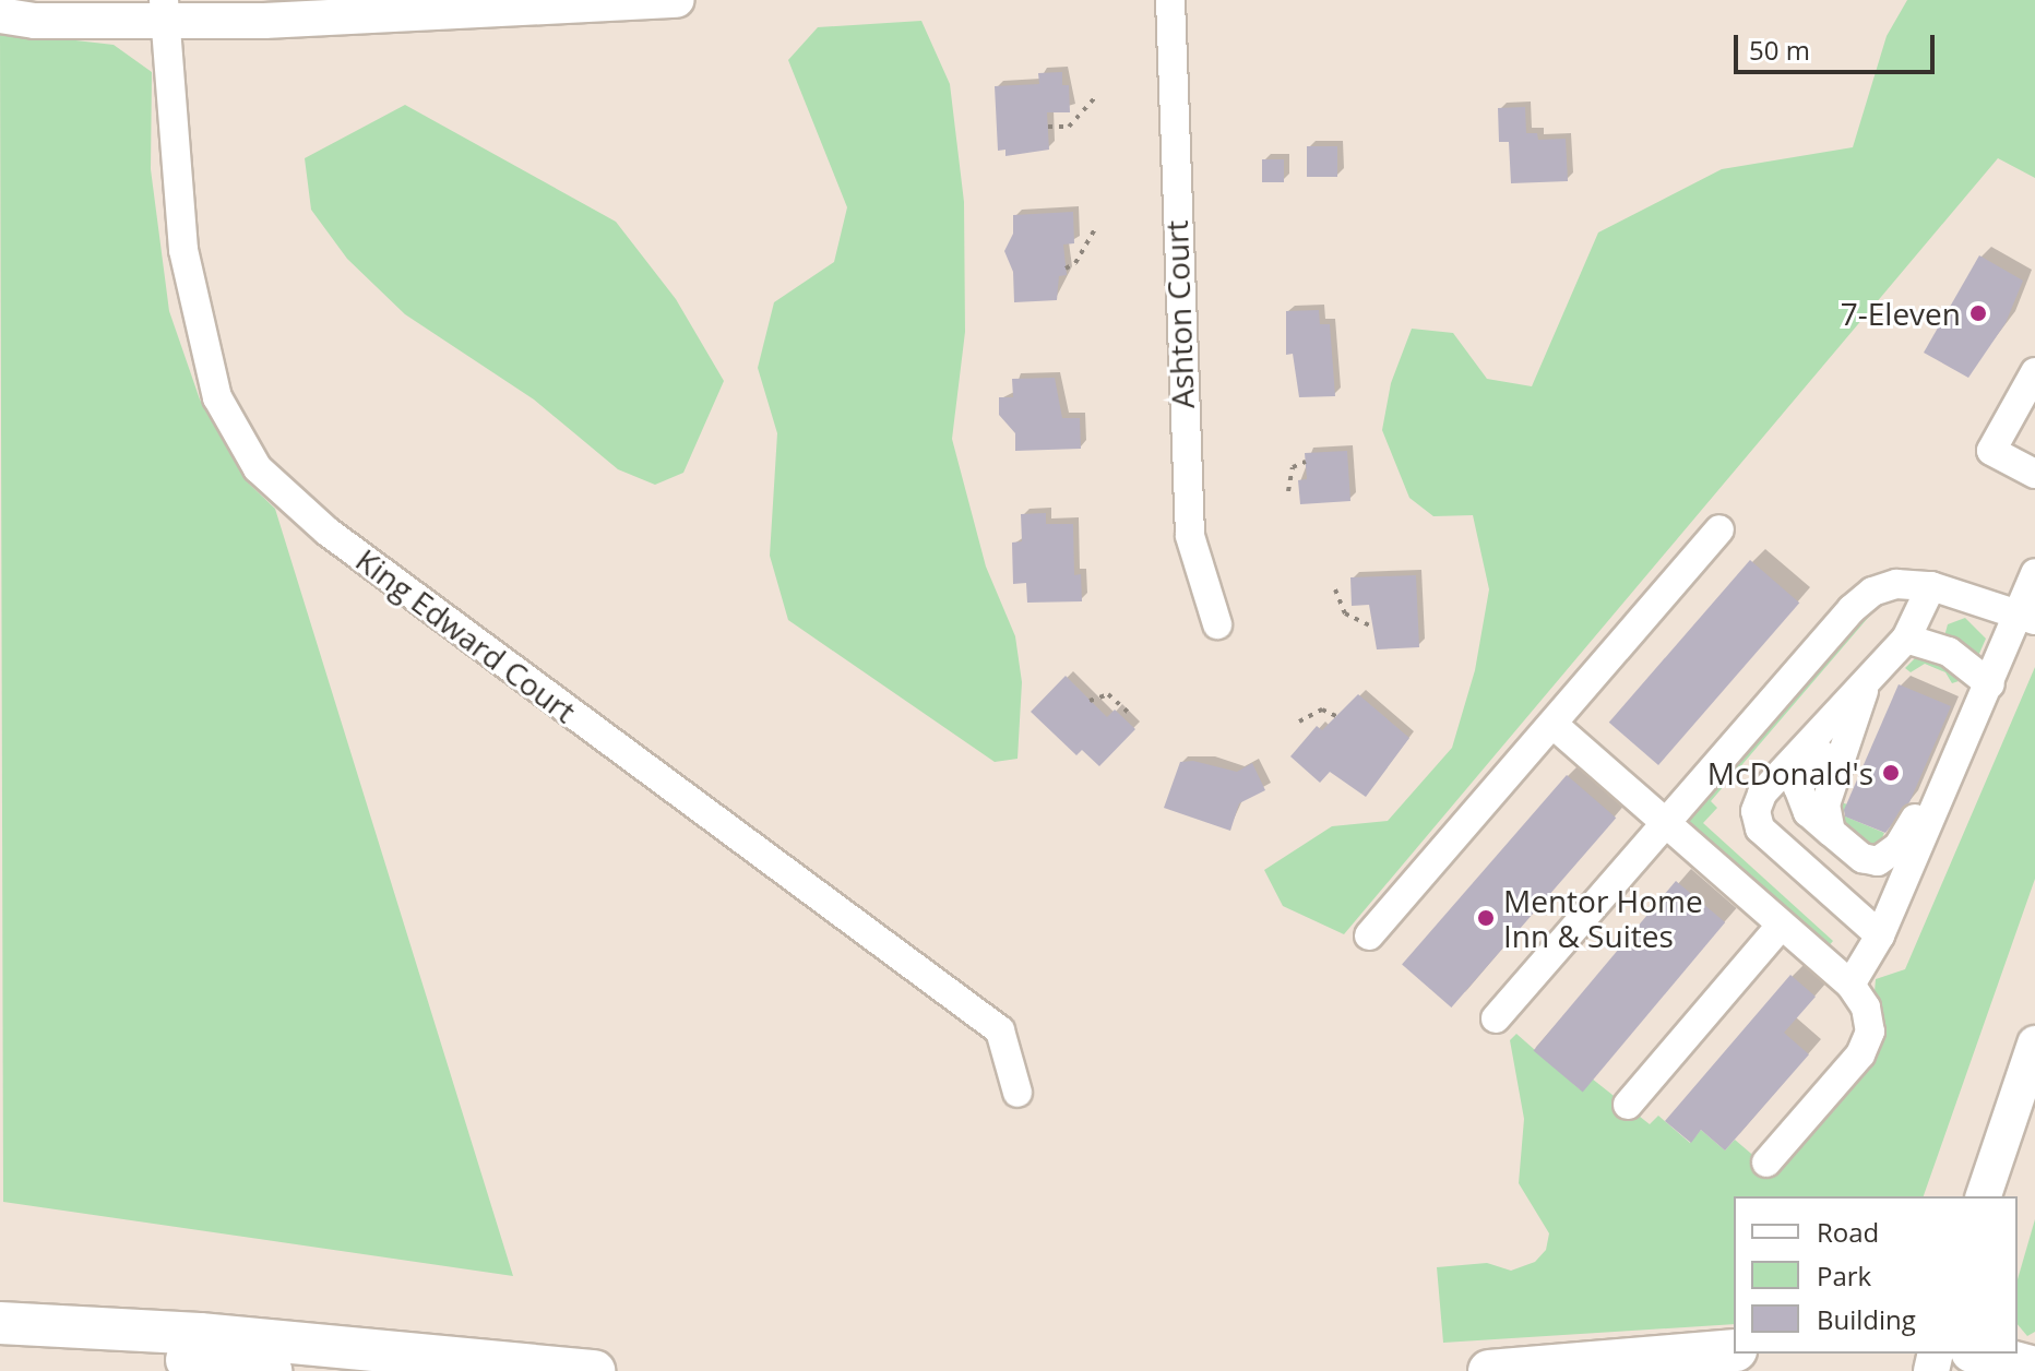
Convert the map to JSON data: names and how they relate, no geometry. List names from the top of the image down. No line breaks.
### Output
{"streets":{"street":["Ashton Court","King Edward Court"]},"places":["7-Eleven","McDonald's","Mentor Home Inn & Suites"],"legend":["Road","Park","Building"],"scale_bar":"50 m"}
